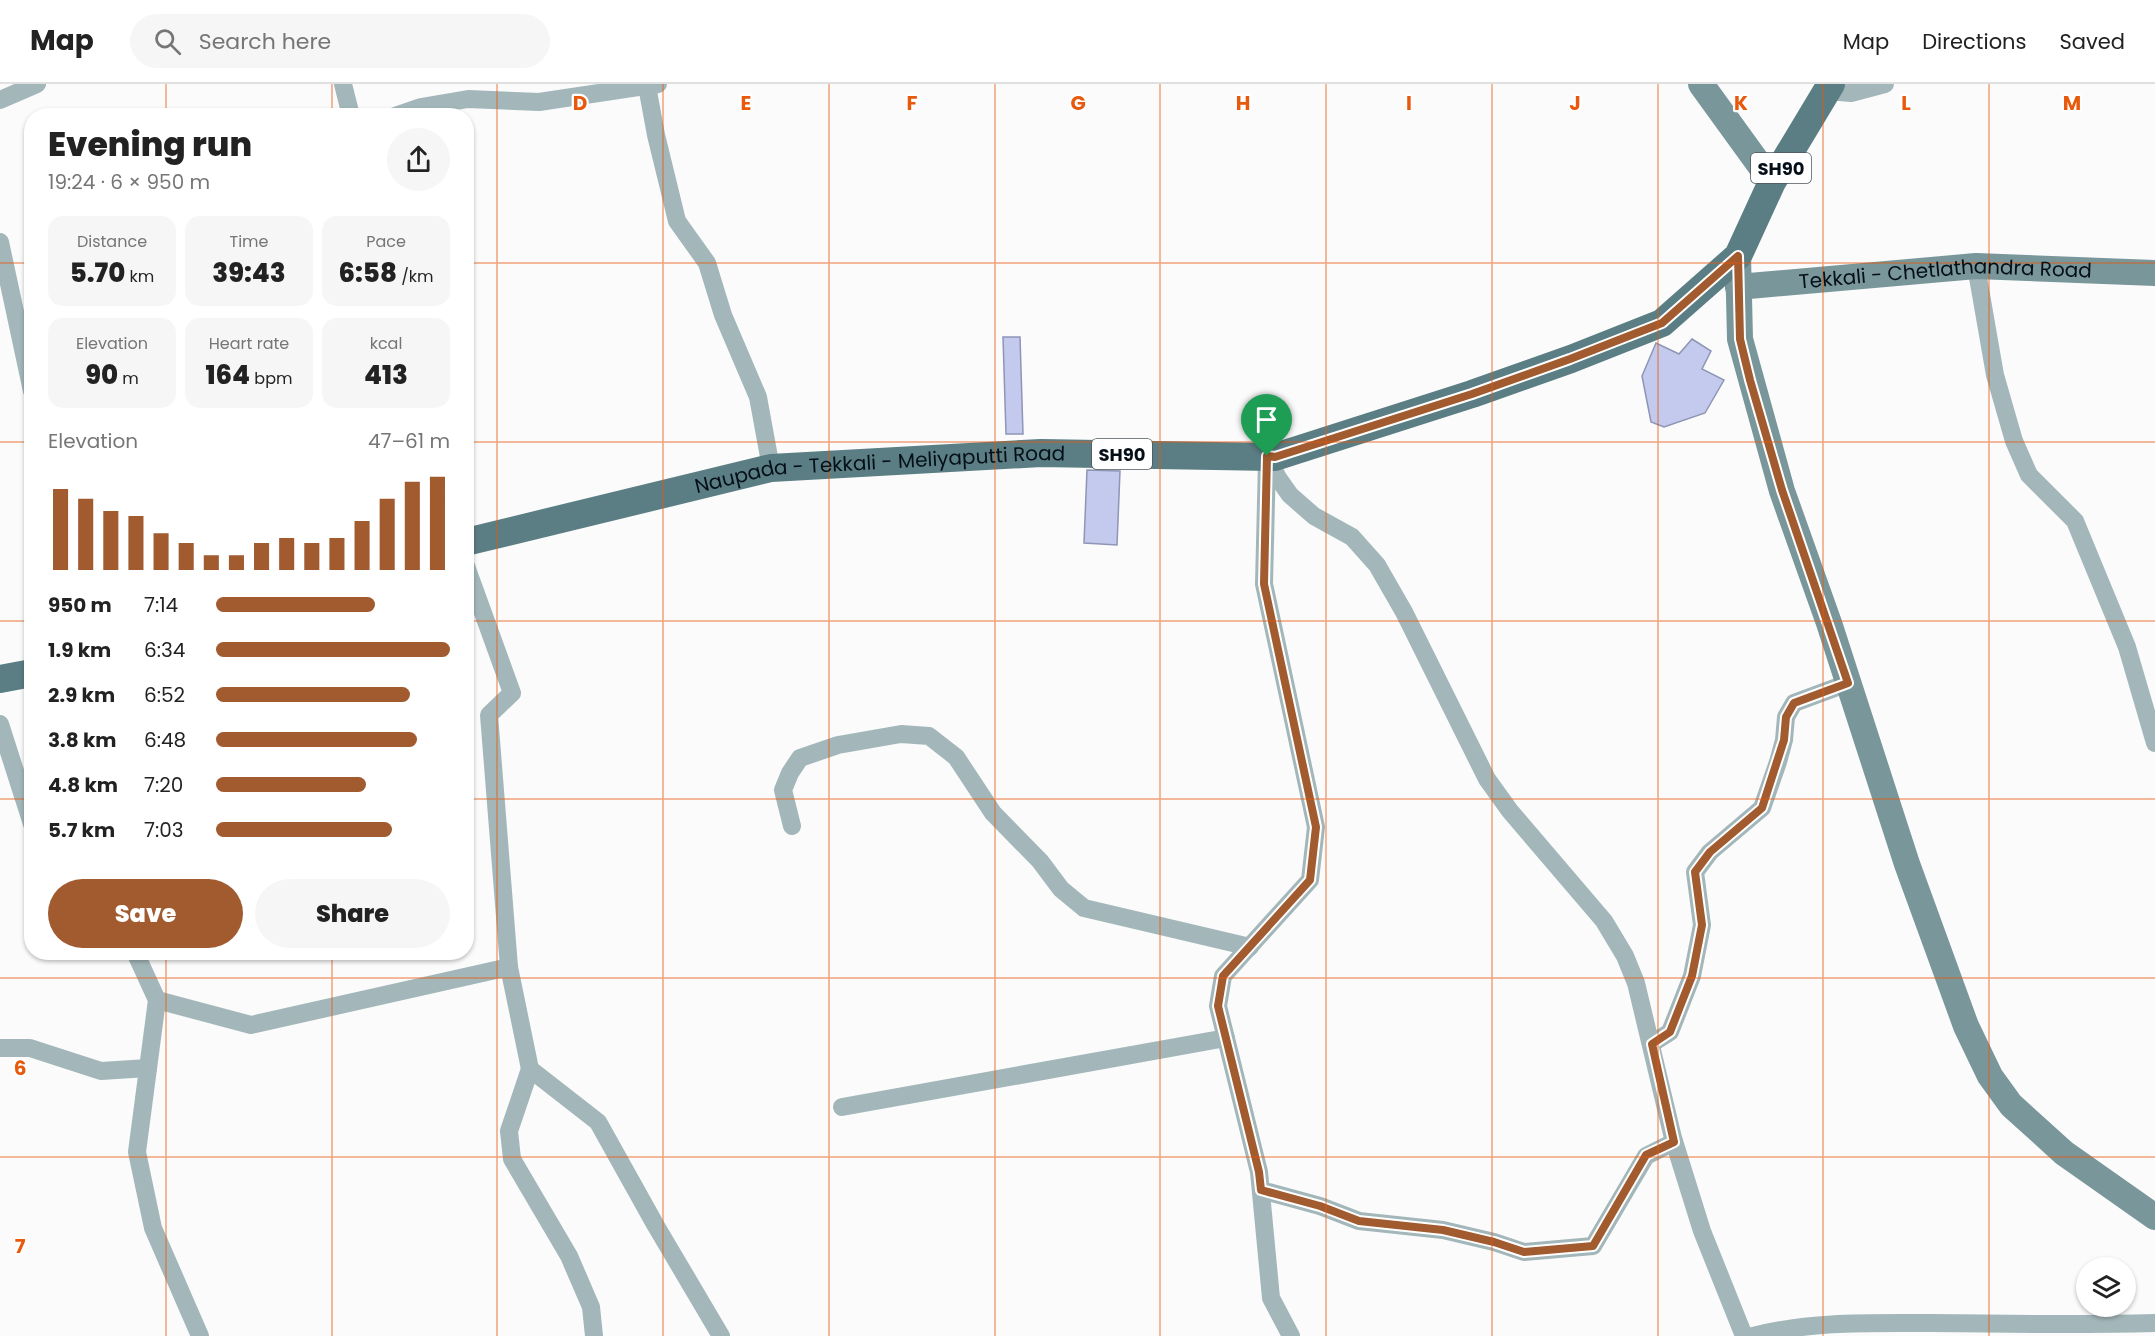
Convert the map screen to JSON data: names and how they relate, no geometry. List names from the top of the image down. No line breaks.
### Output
{"streets":{"main road":["SH90","Tekkali - Chetlathandra Road","Naupada - Tekkali - Meliyaputti Road"]},"page":{"header":"Map","search":"Search here","nav":["Map","Directions","Saved"],"heading":["Evening run","19:24 · 6 × 950 m"],"stats":[["Distance","5.70 km"],["Time","39:43"],["Pace","6:58 /km"],["Elevation","90 m"],["Heart rate","164 bpm"],["kcal","413"]],"chart":["Elevation","47–61 m"],"list":[{"name":"950 m","note":"7:14"},{"name":"1.9 km","note":"6:34"},{"name":"2.9 km","note":"6:52"},{"name":"3.8 km","note":"6:48"},{"name":"4.8 km","note":"7:20"},{"name":"5.7 km","note":"7:03"}],"buttons":["Save","Share"]},"grid":{"columns":["D","E","F","G","H","I","J","K","L","M"],"rows":["6","7"]}}
